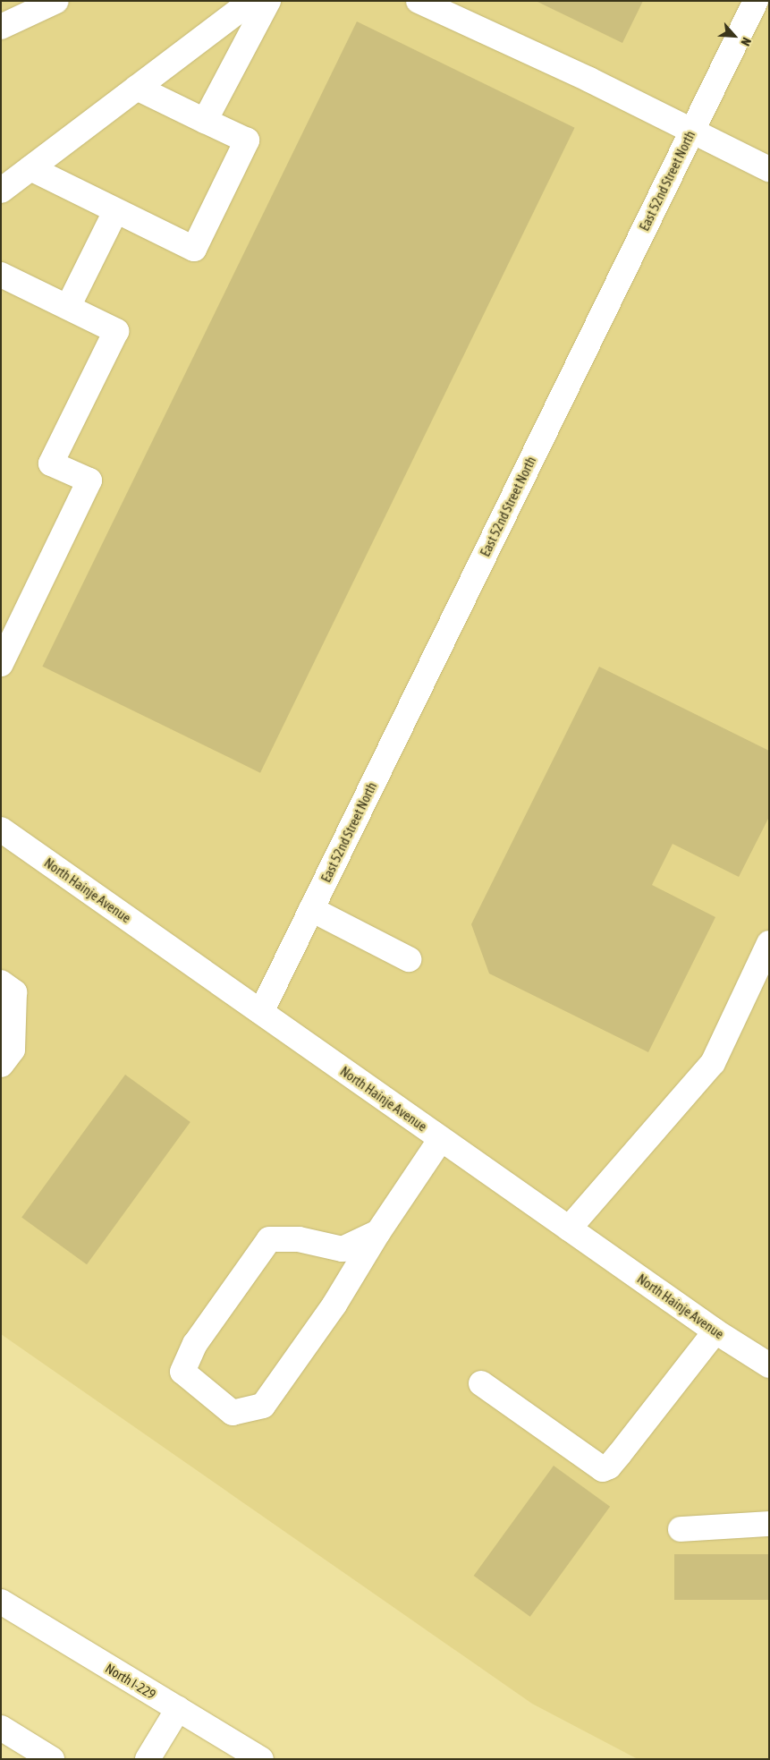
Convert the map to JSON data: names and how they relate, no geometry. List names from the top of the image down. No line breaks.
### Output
{"streets":{"main road":["East 52nd Street North","North Hainje Avenue","North I-229"]},"crossings":[["East 52nd Street North","North Hainje Avenue"]],"north":"bottom right"}
